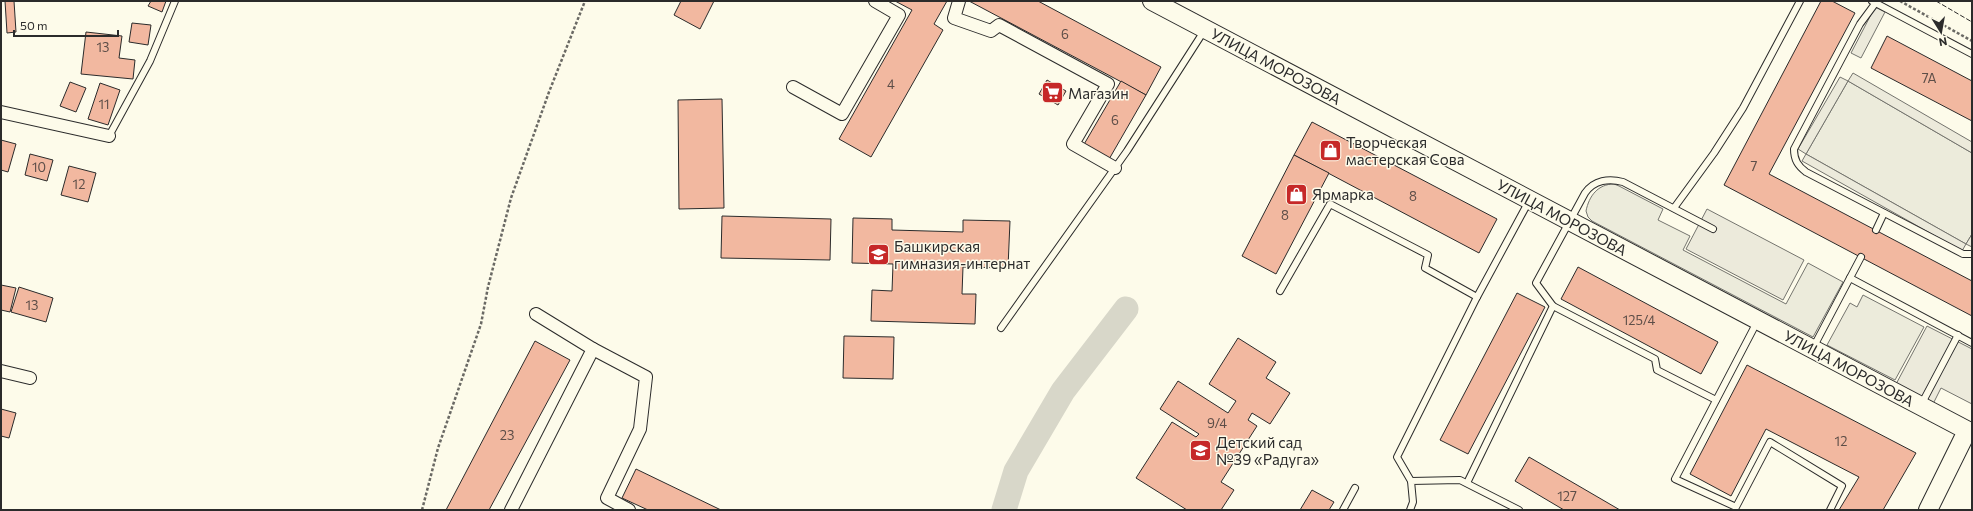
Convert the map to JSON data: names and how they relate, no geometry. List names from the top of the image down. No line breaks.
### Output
{"streets":{"street":["УЛИЦА МОРОЗОВА"]},"places":{"supermarket":["Магазин"],"shop":["Творческая мастерская Сова","Ярмарка"],"school or university":["Башкирская гимназия-интернат","Детский сад №39 «Радуга»"]},"house_numbers":["6","13","7А","4","11","6","7","10","12","8","8","13","125/4","9/4","23","12","127"],"scale_bar":"50 m","north":"bottom"}
